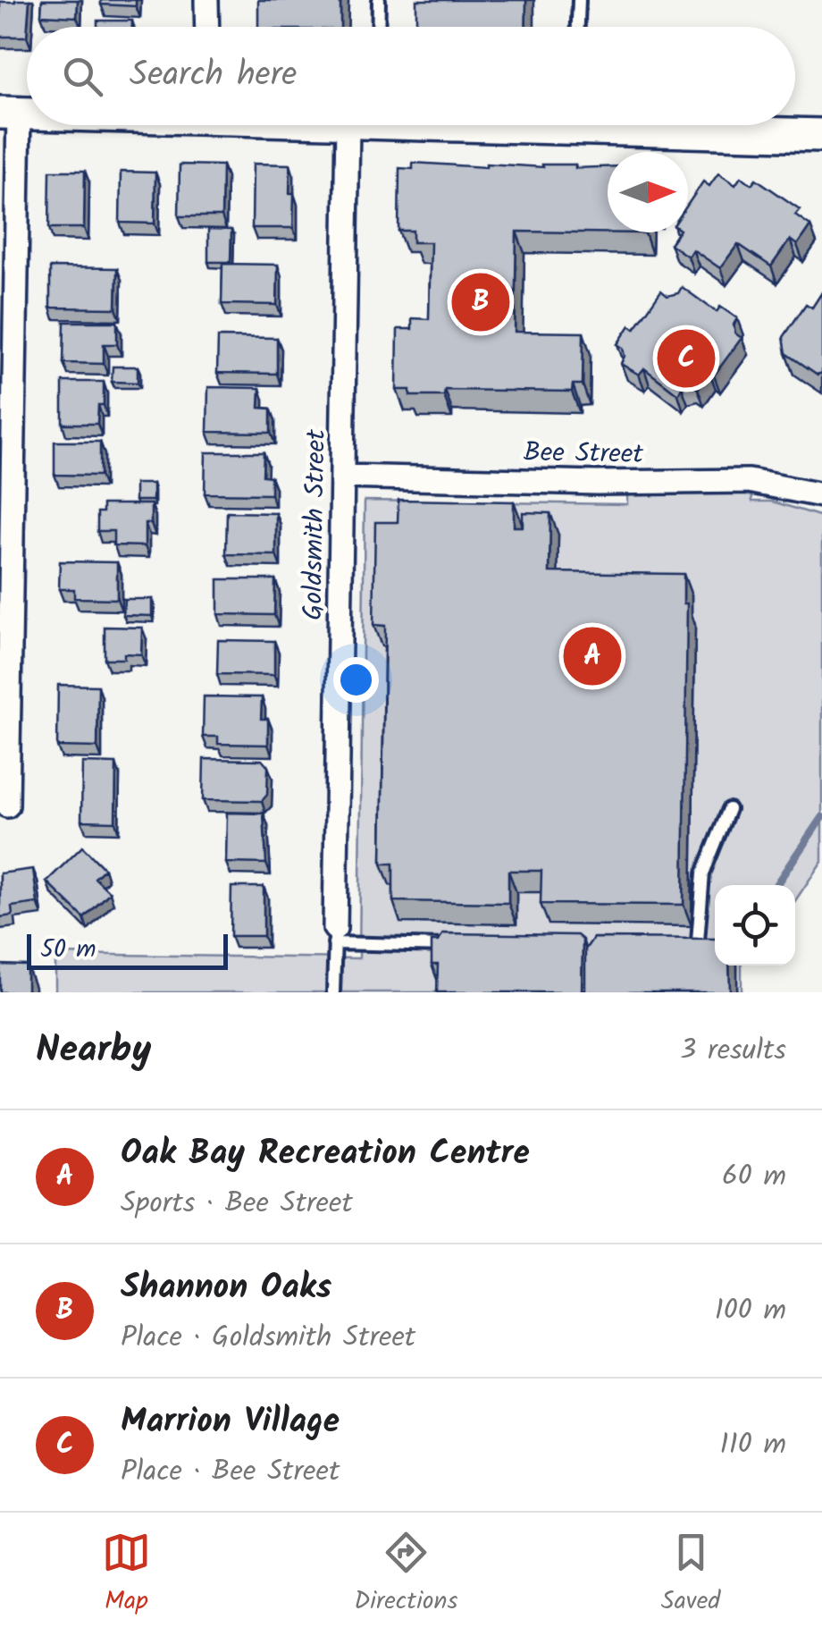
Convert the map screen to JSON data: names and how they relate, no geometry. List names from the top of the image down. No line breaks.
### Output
{"streets":{"street":["Bee Street","Goldsmith Street"]},"crossings":[["Bee Street","Goldsmith Street"]],"scale_bar":"50 m","north":"right","page":{"search":"Search here","pins":["B","C","A"],"scale":"50 m","heading":["Nearby","3 results"],"list":[{"mark":"A","name":"Oak Bay Recreation Centre","note":"Sports · Bee Street","value":"60 m"},{"mark":"B","name":"Shannon Oaks","note":"Place · Goldsmith Street","value":"100 m"},{"mark":"C","name":"Marrion Village","note":"Place · Bee Street","value":"110 m"}],"nav":["Map","Directions","Saved"]}}
